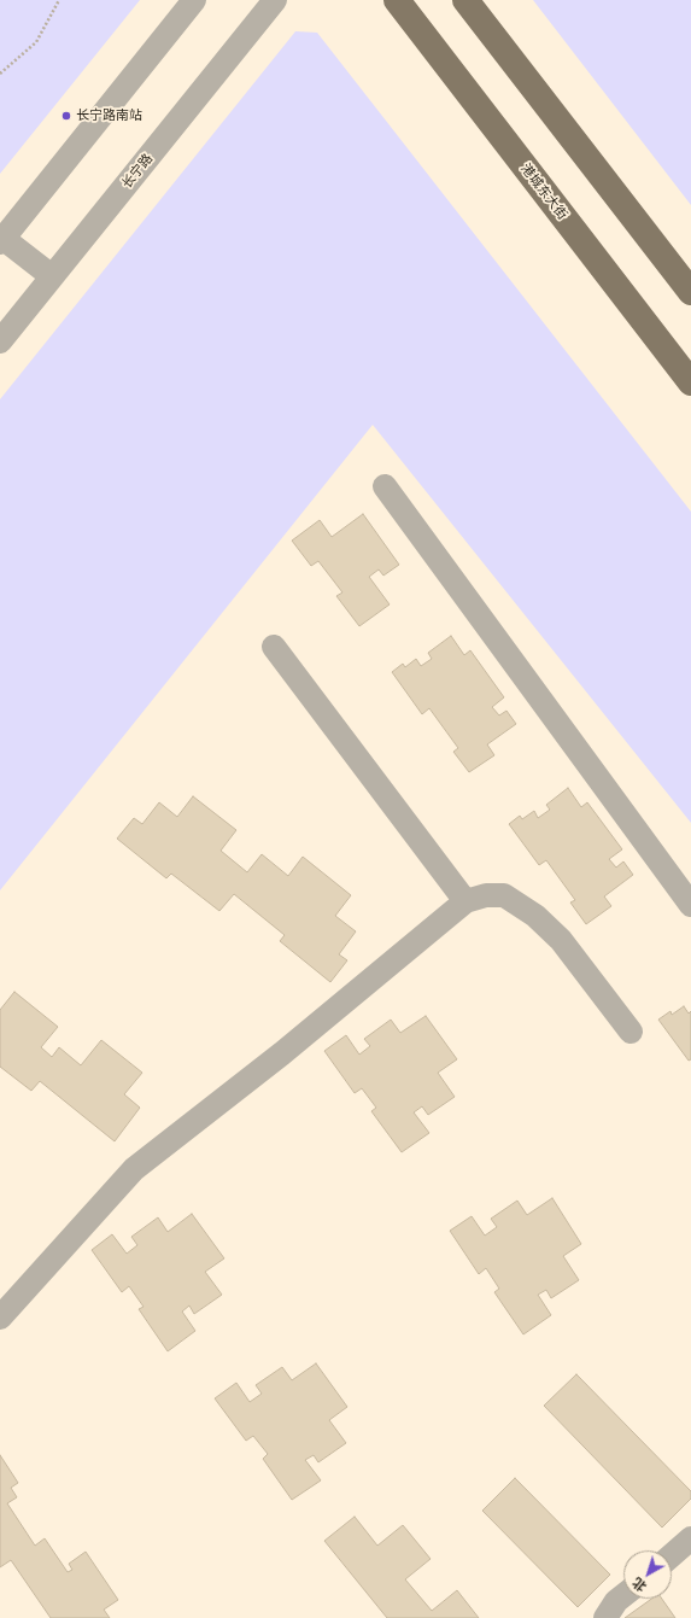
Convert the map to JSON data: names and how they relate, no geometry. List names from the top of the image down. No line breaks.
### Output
{"streets":{"main road":["港城东大街"],"street":["长宁路"]},"places":["长宁路南站"],"north":"bottom left"}
